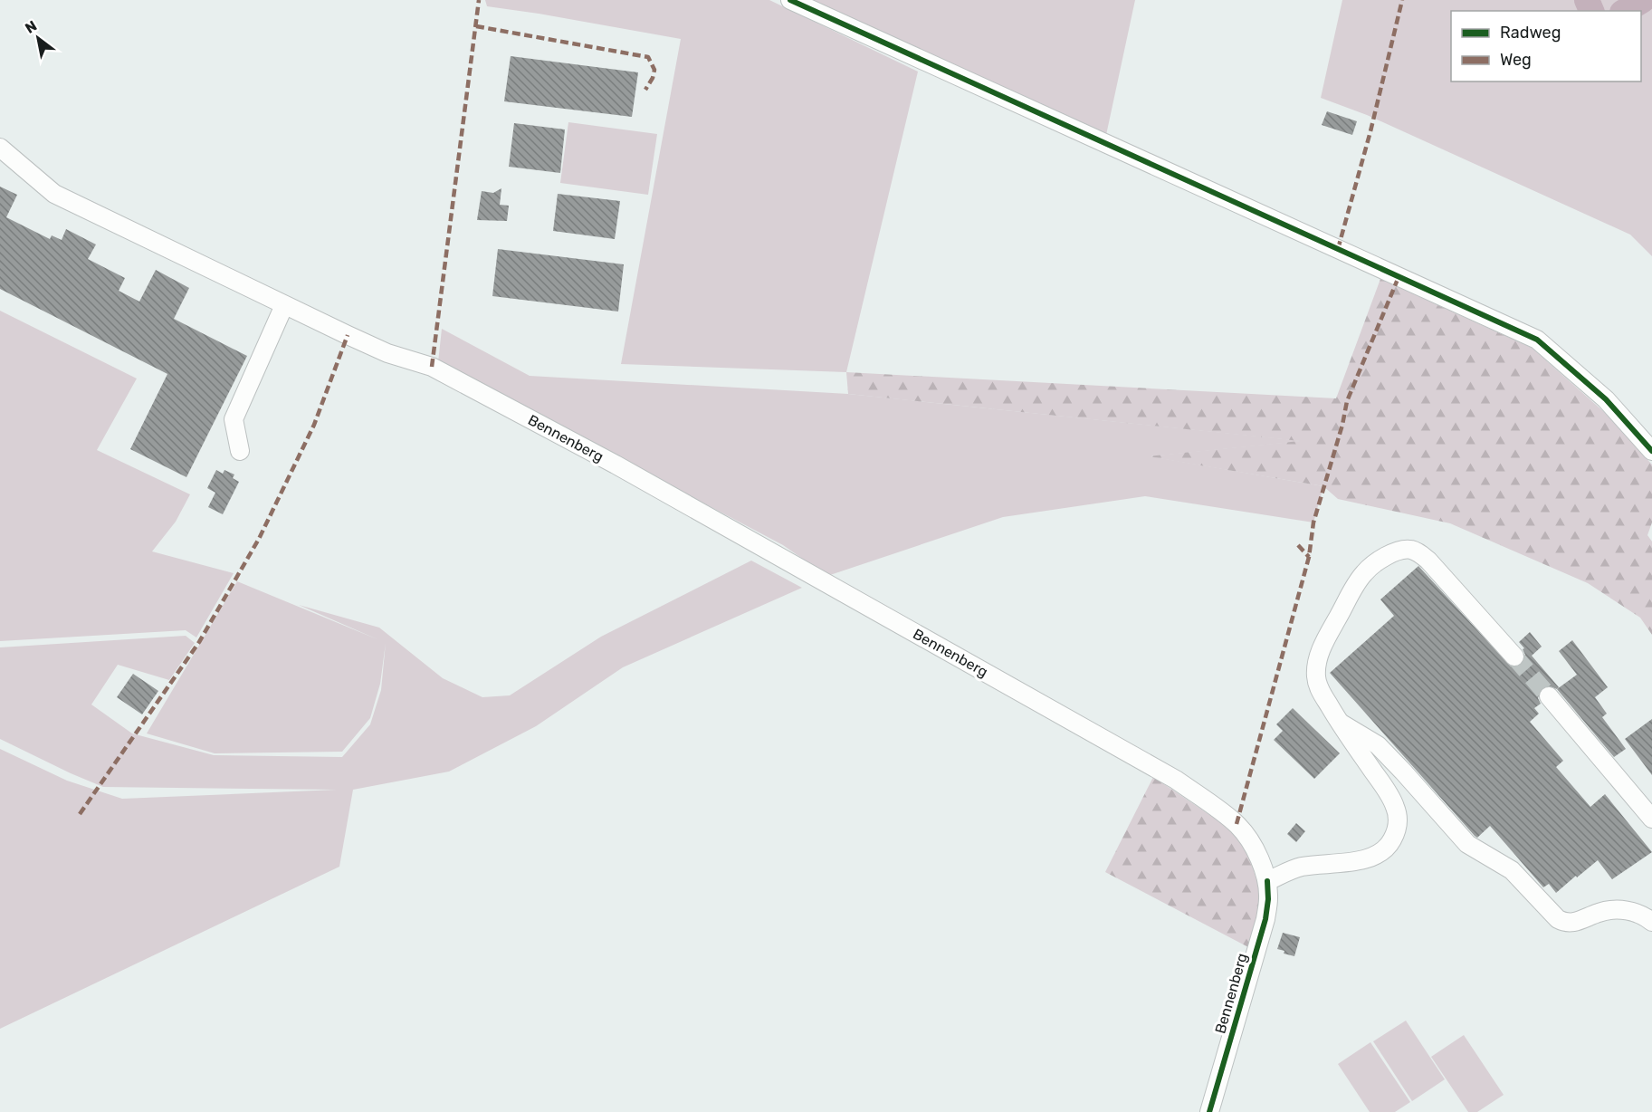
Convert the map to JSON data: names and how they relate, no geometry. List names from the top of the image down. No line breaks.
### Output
{"streets":{"street":["Bennenberg"]},"legend":["Radweg","Weg"],"north":"top left"}
